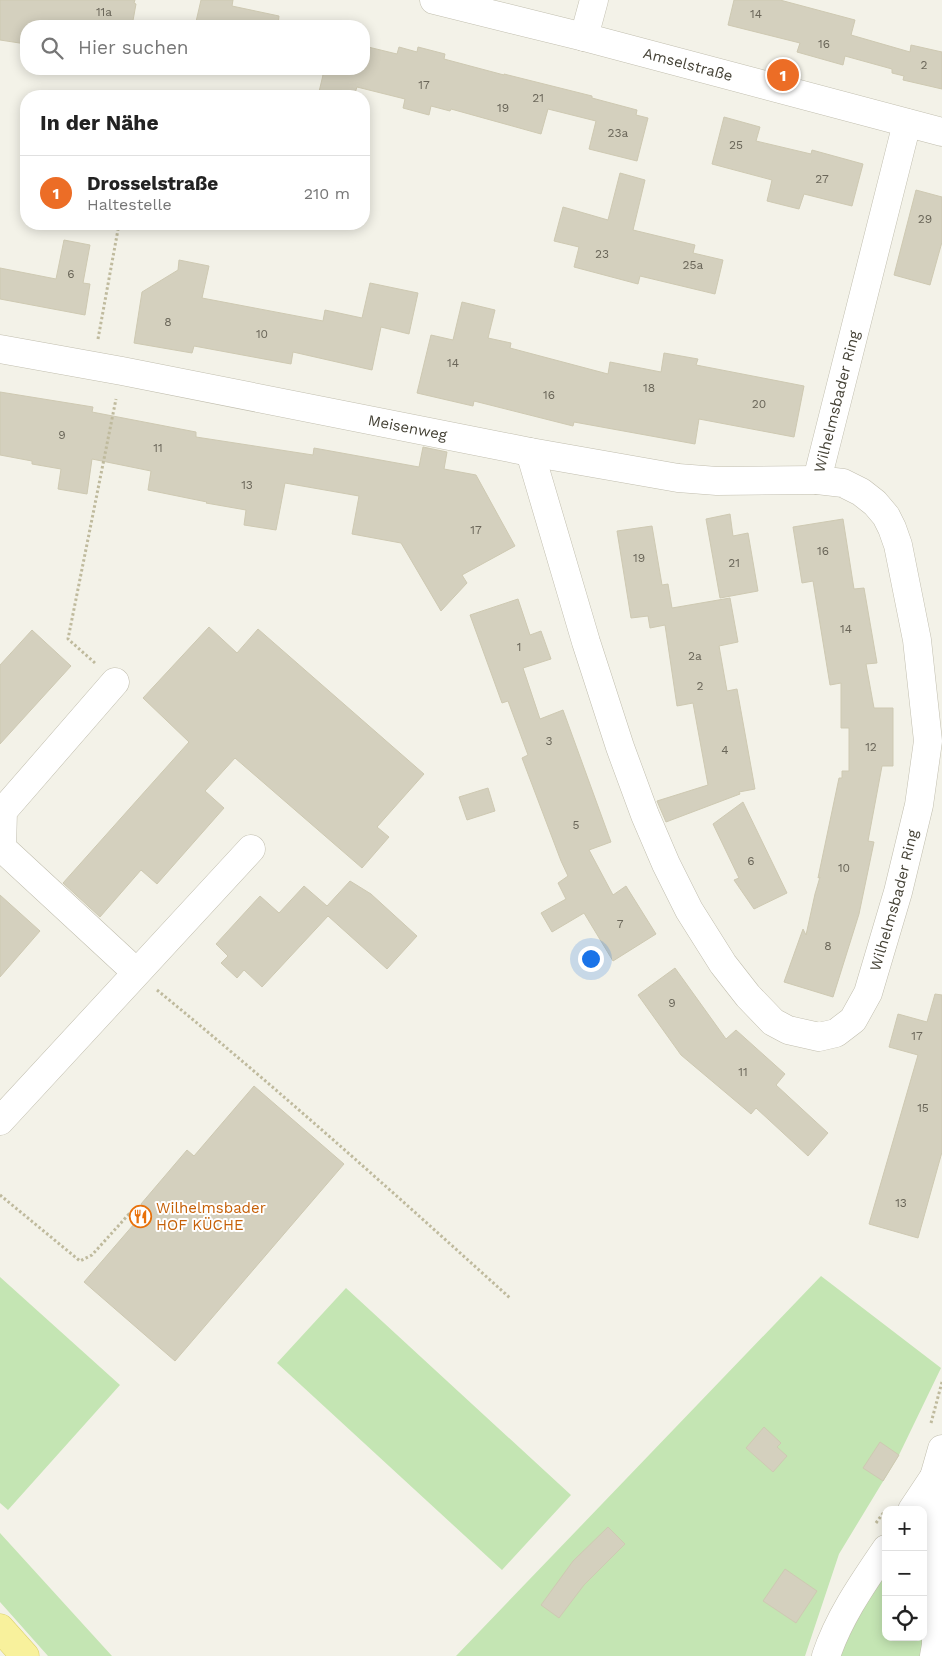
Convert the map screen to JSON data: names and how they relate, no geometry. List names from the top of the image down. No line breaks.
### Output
{"streets":{"street":["Amselstraße","Wilhelmsbader Ring","Meisenweg"]},"crossings":[["Amselstraße","Wilhelmsbader Ring"],["Wilhelmsbader Ring","Meisenweg"]],"places":{"restaurant":["Wilhelmsbader HOF KÜCHE"]},"house_numbers":["11a","14","16","2","17","21","19","23a","25","27","29","23","25a","6","8","10","14","18","16","20","9","11","13","17","16","19","21","14","1","2a","2","3","12","4","5","6","10","7","8","9","17","11","15","13"],"page":{"search":"Hier suchen","pins":"1","heading":"In der Nähe","list":[{"mark":"1","name":"Drosselstraße","note":"Haltestelle","value":"210 m"}],"map_buttons":["+","−"]}}
